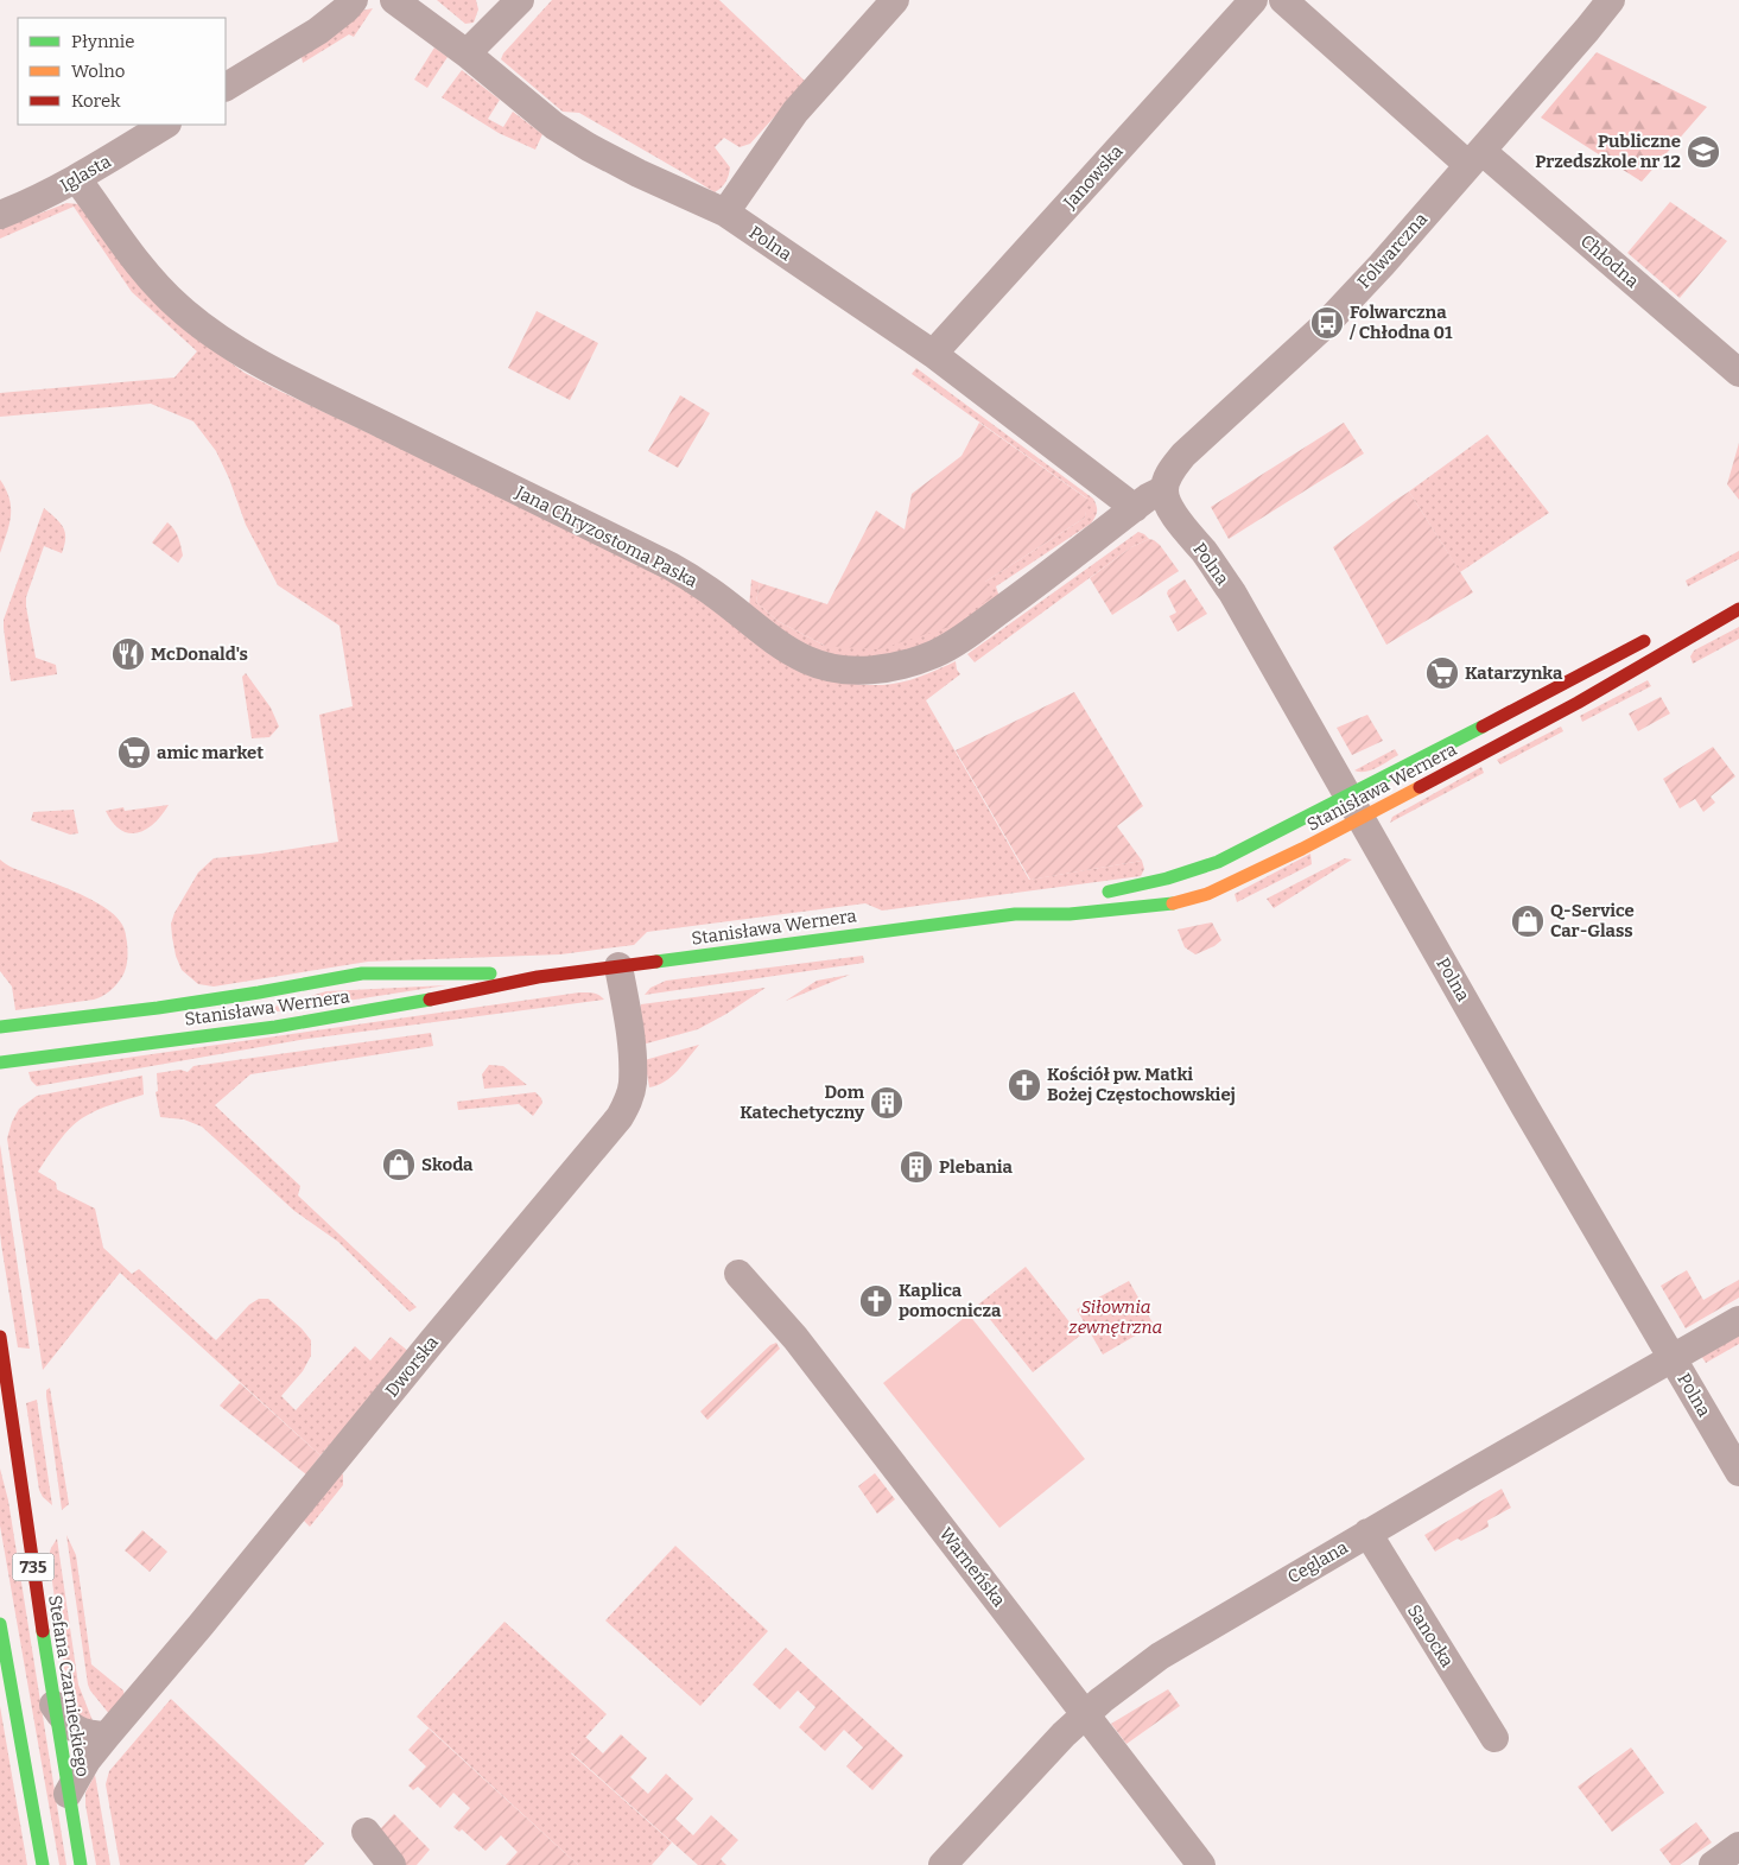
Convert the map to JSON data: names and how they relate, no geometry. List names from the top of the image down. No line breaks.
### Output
{"streets":{"street":["Iglasta","Janowska","Polna","Folwarczna","Chłodna","Jana Chryzostoma Paska","Stanisława Wernera","Dworska","Ceglana","735","Warneńska","Sanocka","Stefana Czarnieckiego"]},"crossings":[["Iglasta","Jana Chryzostoma Paska"],["Janowska","Polna"],["Polna","Folwarczna"],["Polna","Jana Chryzostoma Paska"],["Polna","Stanisława Wernera"],["Polna","Ceglana"],["Folwarczna","Chłodna"],["Folwarczna","Jana Chryzostoma Paska"],["Stanisława Wernera","Dworska"],["Dworska","Stefana Czarnieckiego"],["Ceglana","Warneńska"],["Ceglana","Sanocka"]],"parks":["Siłownia zewnętrzna"],"places":{"school or university":["Publiczne Przedszkole nr 12"],"bus stop":["Folwarczna / Chłodna 01"],"restaurant":["McDonald's"],"supermarket":["Katarzynka","amic market"],"shop":["Q-Service Car-Glass","Skoda"],"church":["Kościół pw. Matki Bożej Częstochowskiej","Kaplica pomocnicza"],"building":["Dom Katechetyczny","Plebania"]},"legend":["Płynnie","Wolno","Korek"]}
